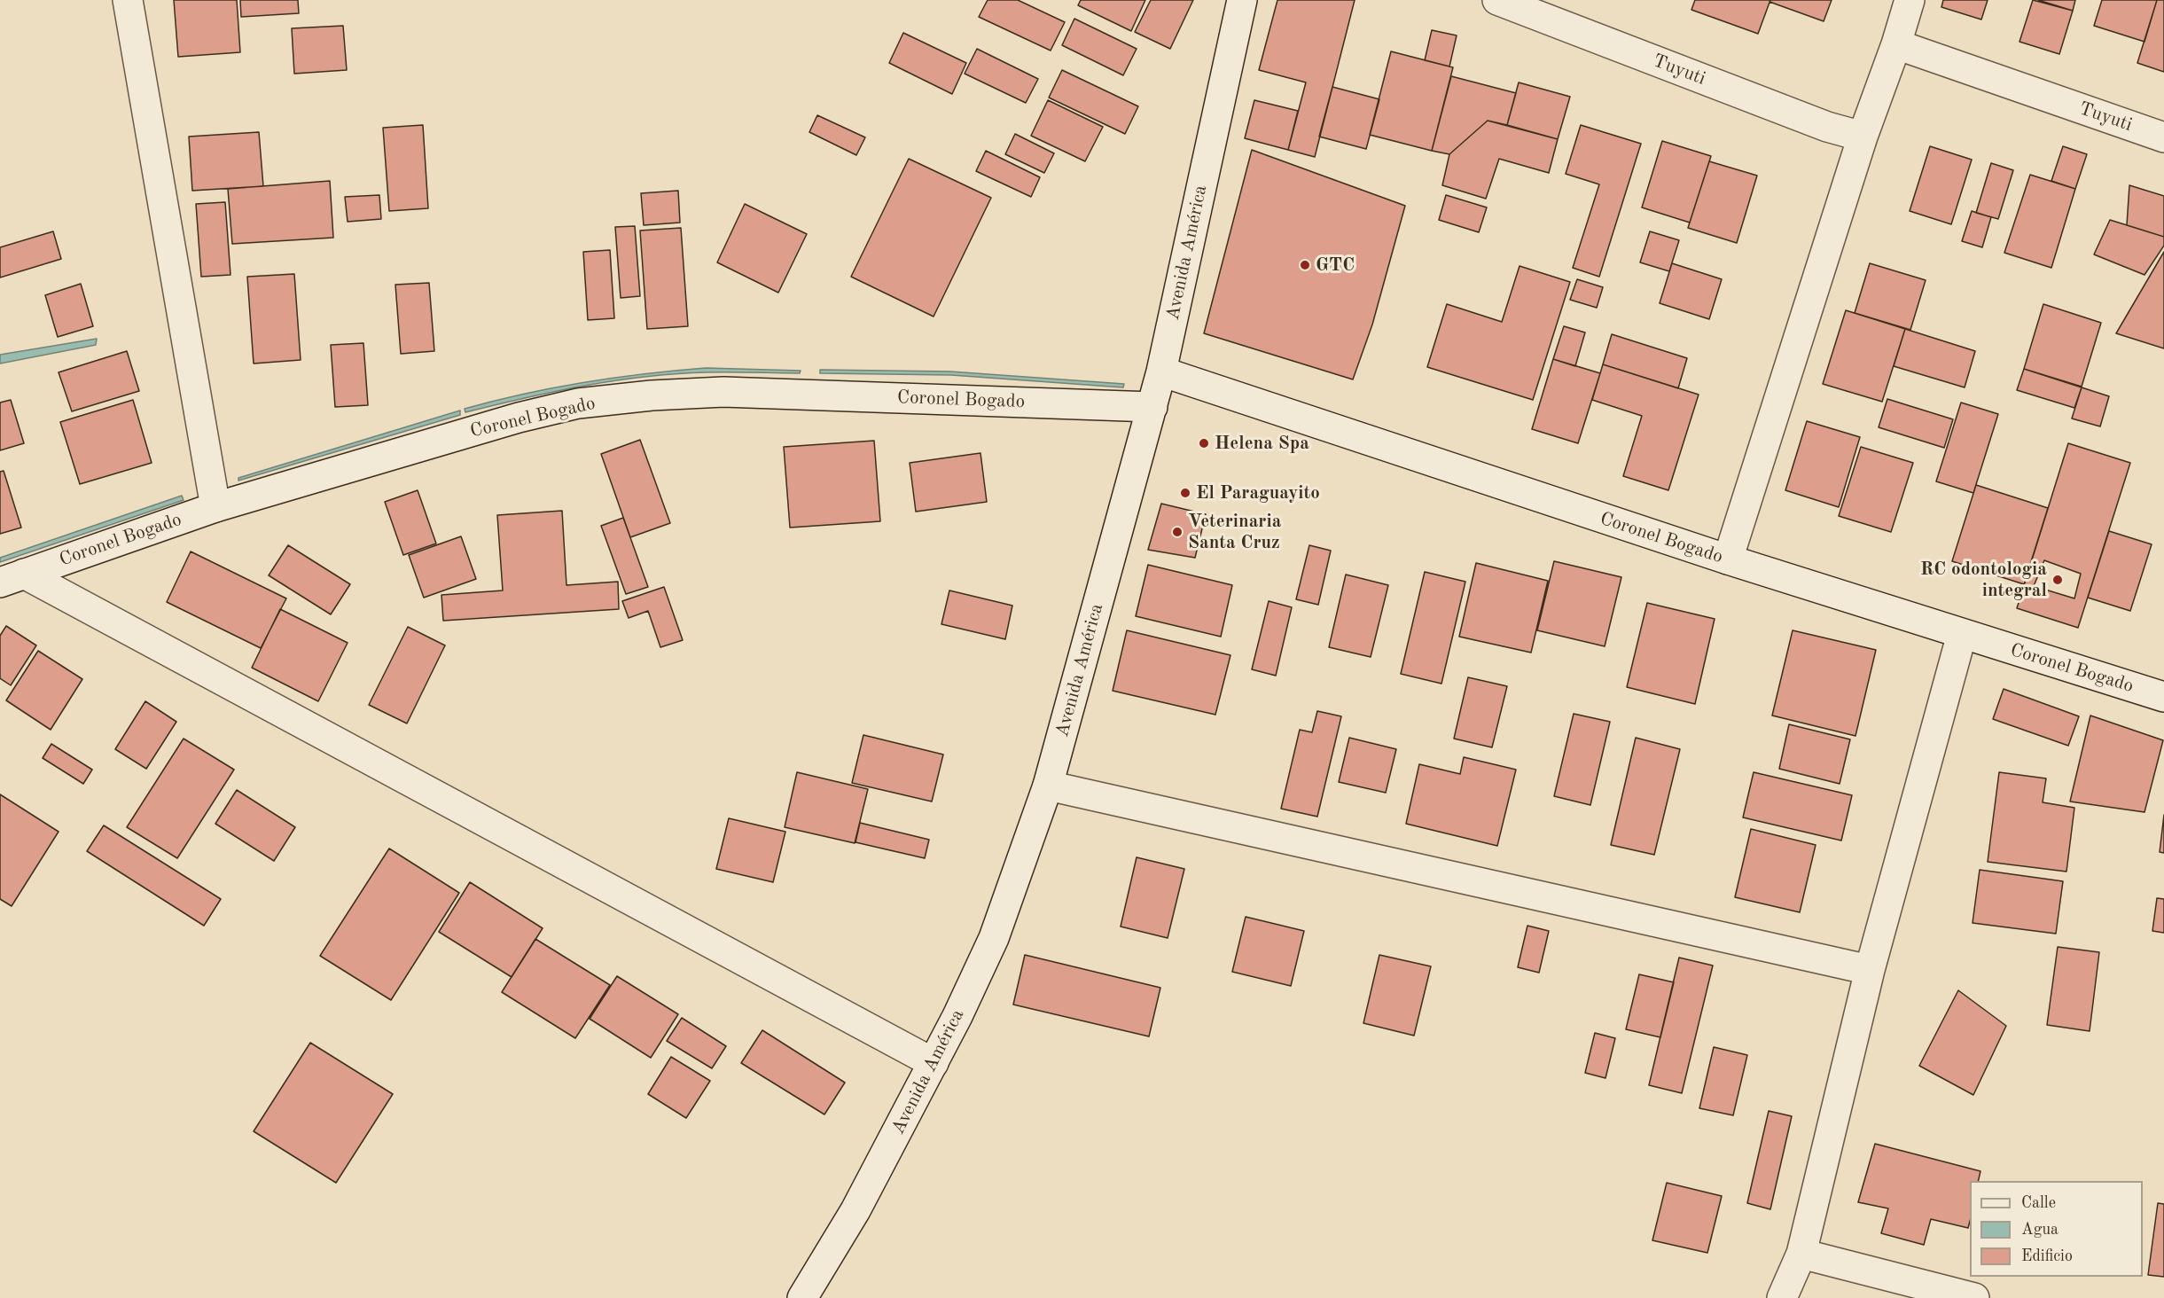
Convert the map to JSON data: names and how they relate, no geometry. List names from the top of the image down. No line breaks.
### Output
{"streets":{"street":["Tuyuti","Avenida América","Coronel Bogado"]},"crossings":[["Avenida América","Coronel Bogado"]],"places":["GTC","Helena Spa","El Paraguayito","Veterinaria Santa Cruz","RC odontologia integral"],"legend":["Calle","Agua","Edificio"]}
